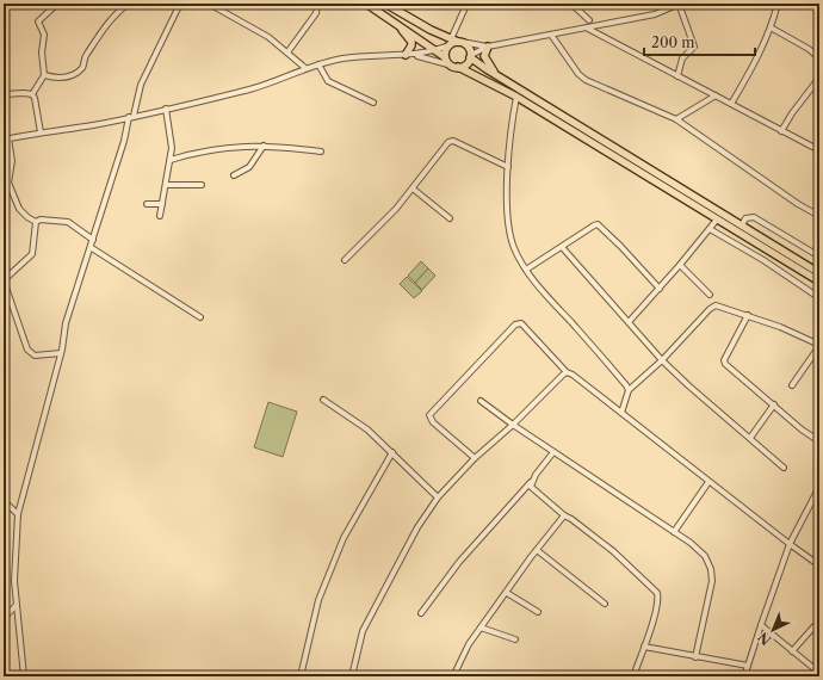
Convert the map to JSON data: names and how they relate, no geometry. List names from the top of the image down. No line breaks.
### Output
{"scale_bar":"200 m","north":"bottom left"}
